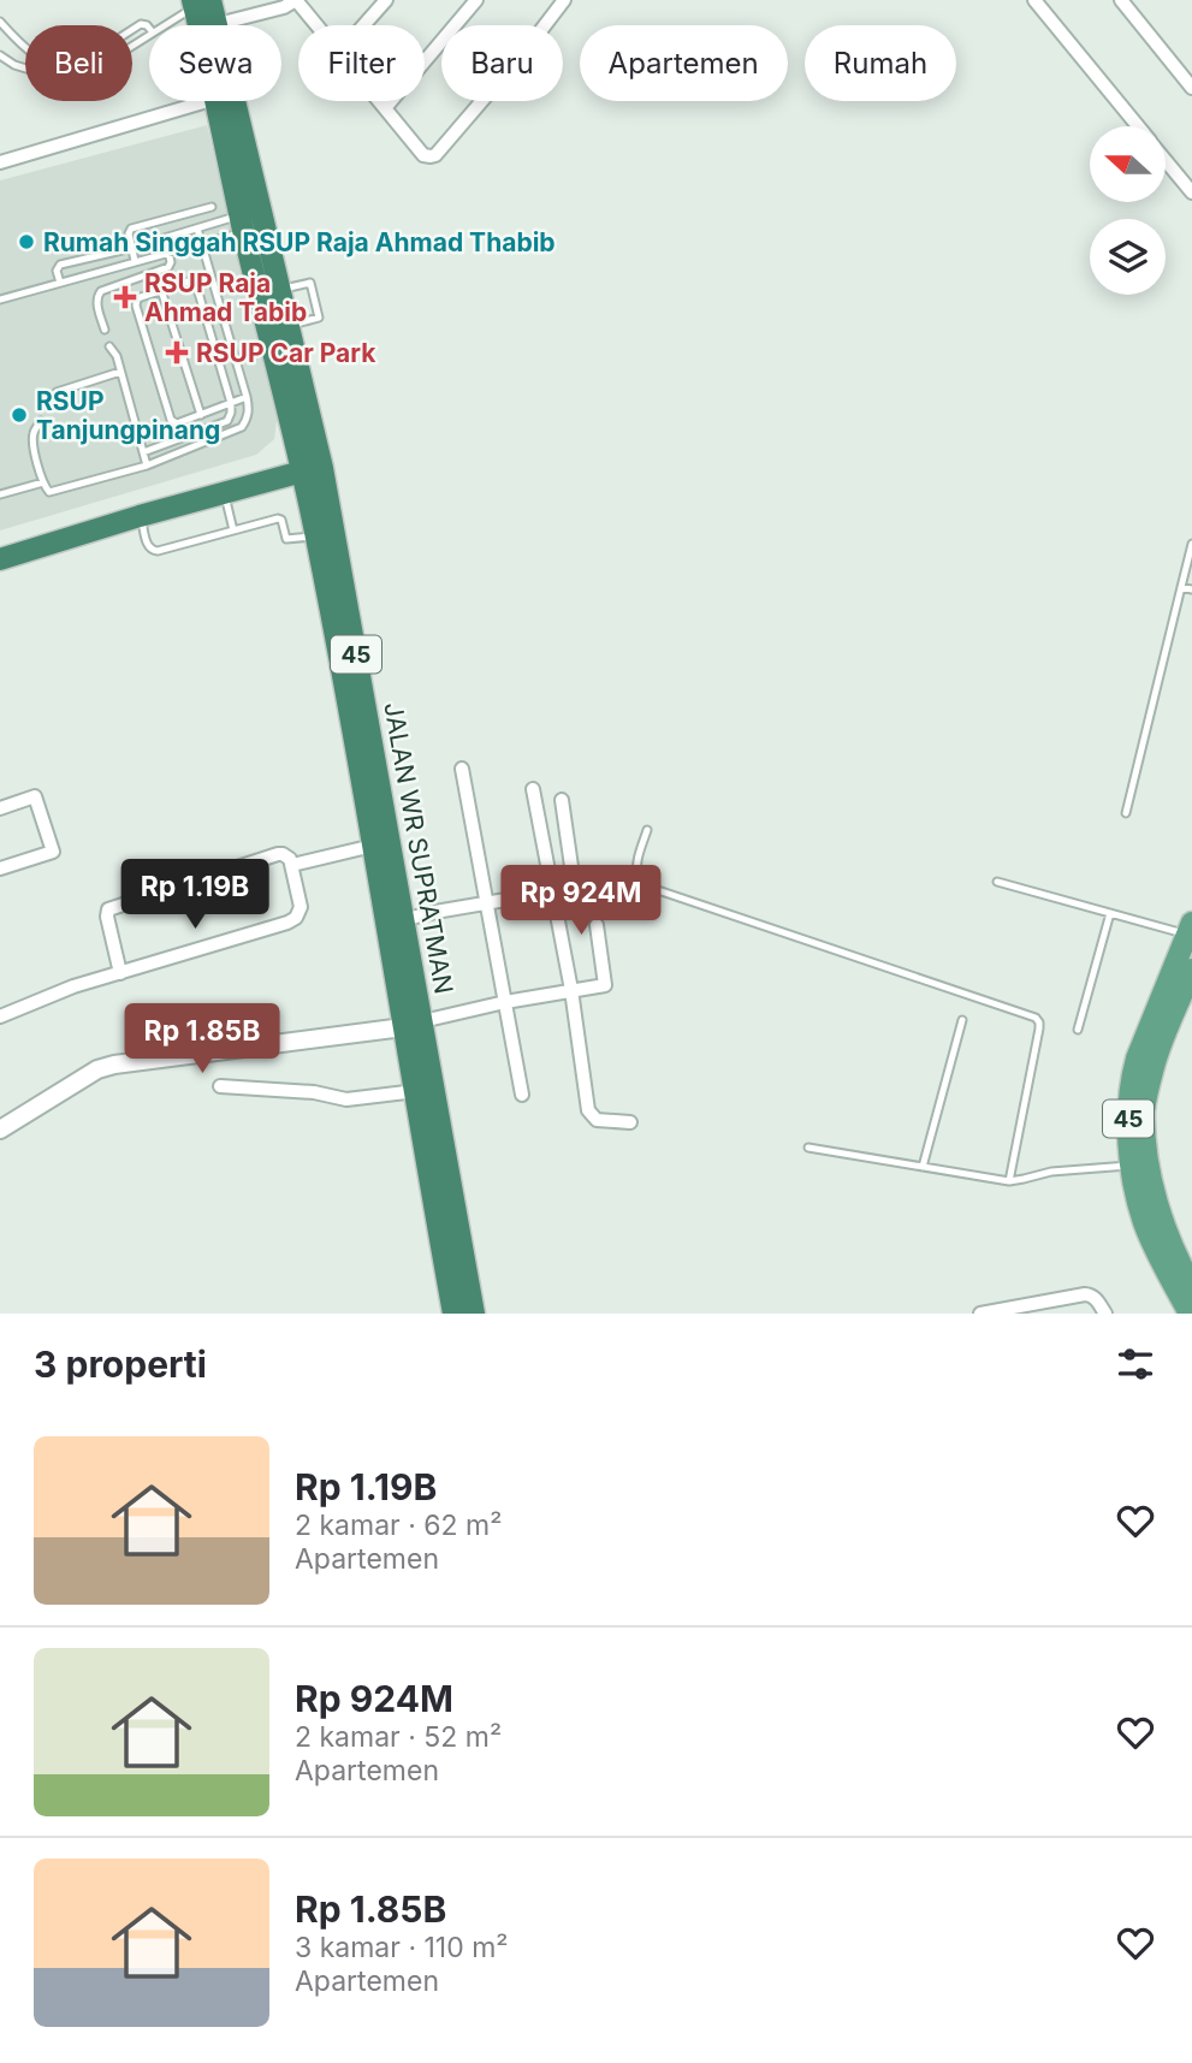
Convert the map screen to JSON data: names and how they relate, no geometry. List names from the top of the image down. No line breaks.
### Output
{"streets":{"highway":["45","JALAN WR SUPRATMAN"]},"places":{"other":["Rumah Singgah RSUP Raja Ahmad Thabib","RSUP Tanjungpinang"],"health":["RSUP Raja Ahmad Tabib","RSUP Car Park"]},"north":"left","page":{"chip":["Beli","Sewa","Filter","Baru","Apartemen","Rumah"],"price":["Rp 1.19B","Rp 924M","Rp 1.85B"],"heading":"3 properti","list":[{"name":"Rp 1.19B","note":"2 kamar · 62 m² · Apartemen"},{"name":"Rp 924M","note":"2 kamar · 52 m² · Apartemen"},{"name":"Rp 1.85B","note":"3 kamar · 110 m² · Apartemen"}]}}
